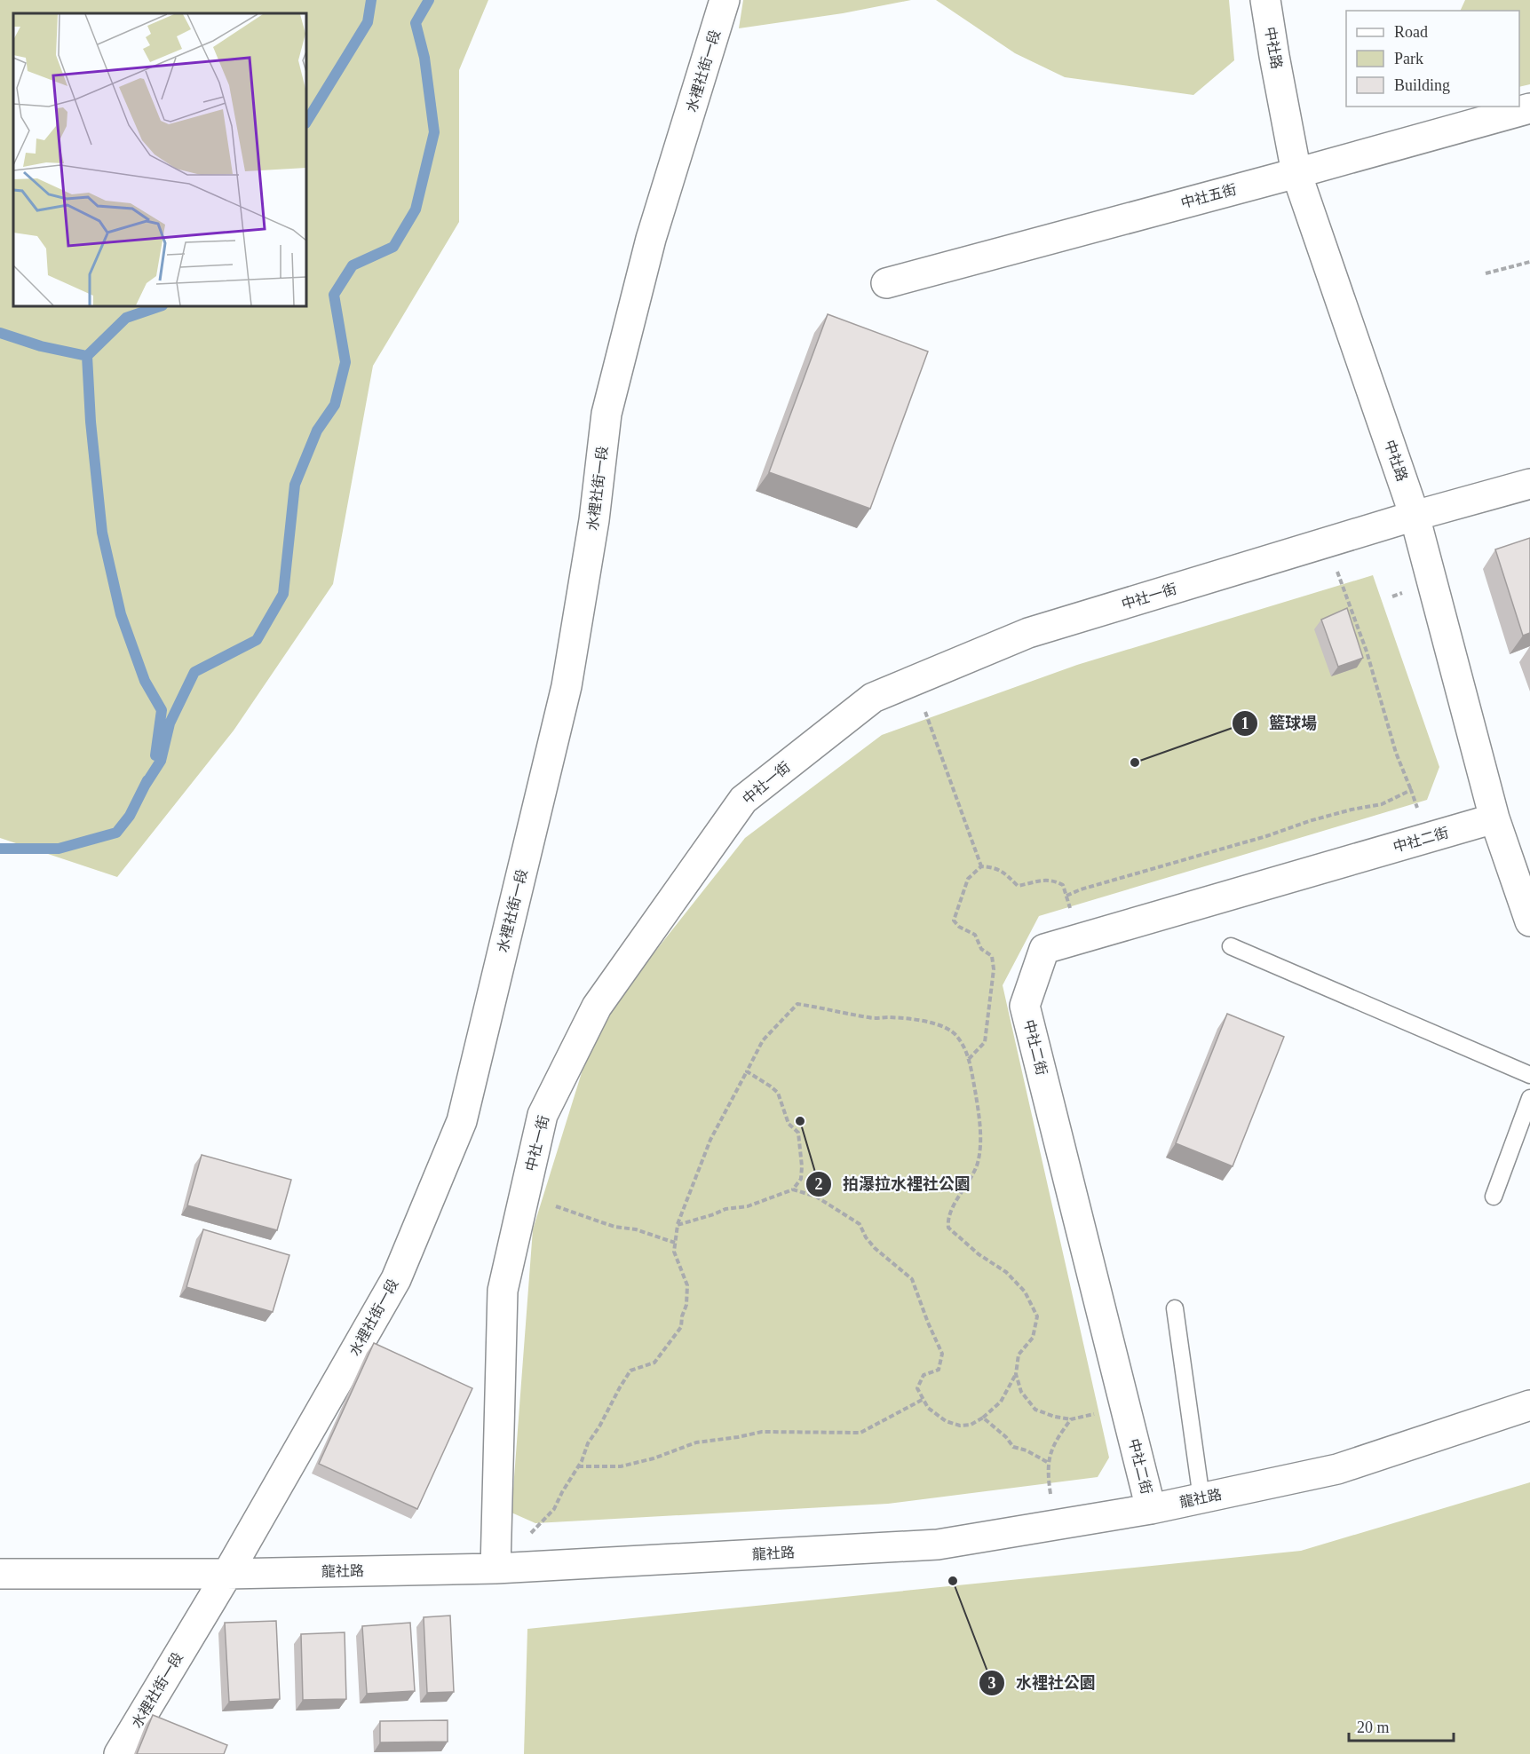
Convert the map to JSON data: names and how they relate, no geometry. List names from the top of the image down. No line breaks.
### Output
{"streets":{"street":["中社路","水裡社街一段","中社五街","中社一街","中社二街","龍社路"]},"crossings":[["中社路","中社五街"],["中社路","中社一街"],["中社路","中社二街"],["水裡社街一段","龍社路"],["中社一街","龍社路"],["中社二街","龍社路"]],"places":["籃球場","拍瀑拉水裡社公園","水裡社公園"],"legend":["Road","Park","Building"],"scale_bar":"20 m"}
